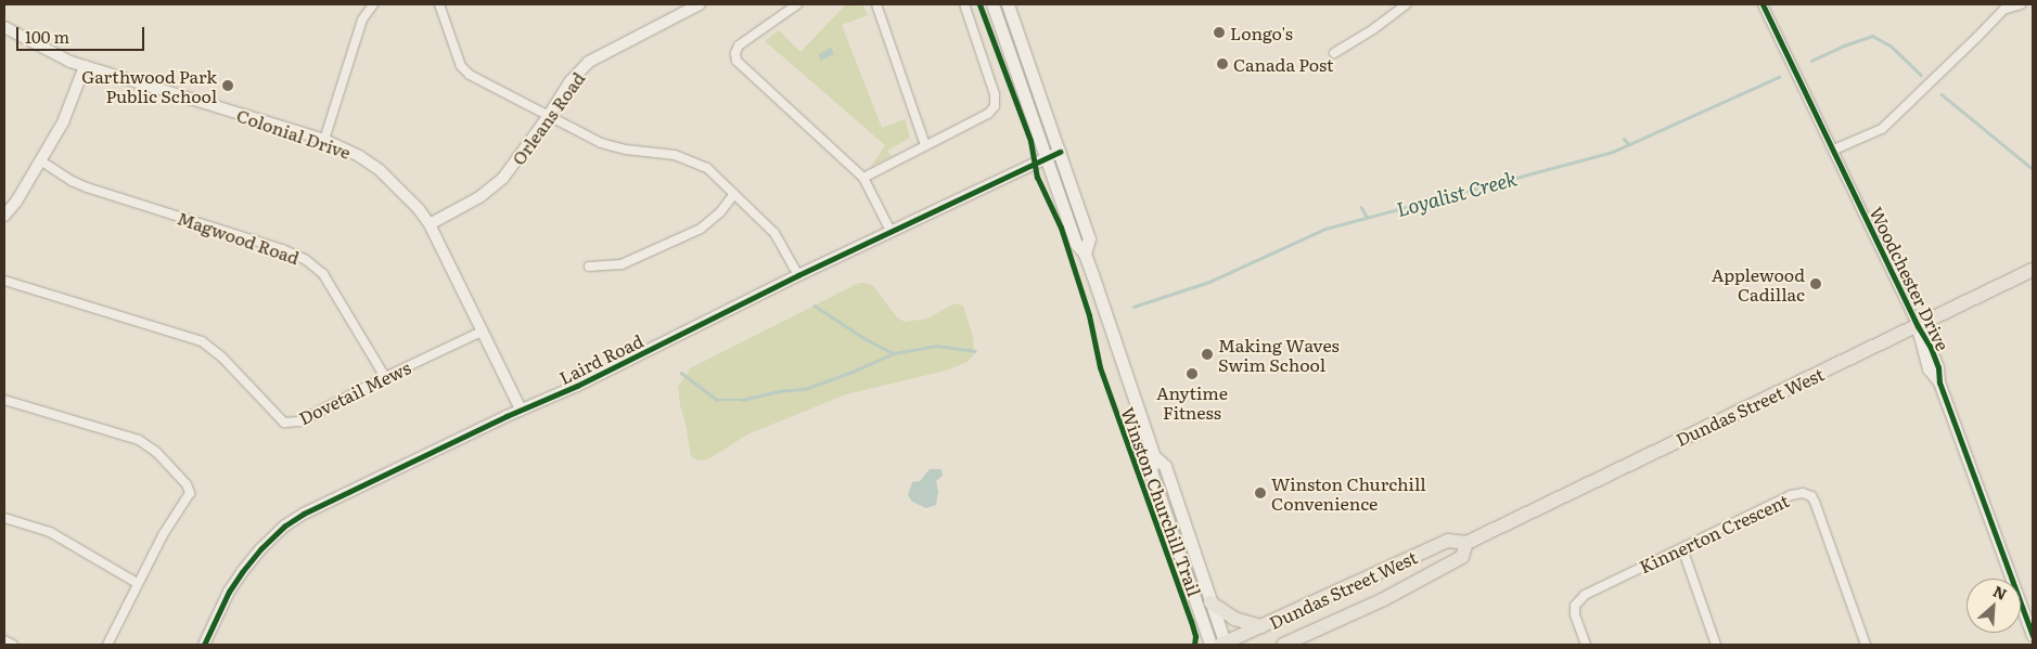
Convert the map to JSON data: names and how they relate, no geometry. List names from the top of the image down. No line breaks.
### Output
{"streets":{"main road":["Dundas Street West"],"street":["Orleans Road","Colonial Drive","Magwood Road","Woodchester Drive","Laird Road","Dovetail Mews","Kinnerton Crescent"],"cycle path":["Winston Churchill Trail"]},"crossings":[["Orleans Road","Colonial Drive"],["Colonial Drive","Laird Road"],["Colonial Drive","Dovetail Mews"],["Magwood Road","Dovetail Mews"],["Woodchester Drive","Dundas Street West"]],"water":["Loyalist Creek"],"places":["Longo's","Canada Post","Garthwood Park Public School","Applewood Cadillac","Making Waves Swim School","Anytime Fitness","Winston Churchill Convenience"],"scale_bar":"100 m","north":"top right"}
